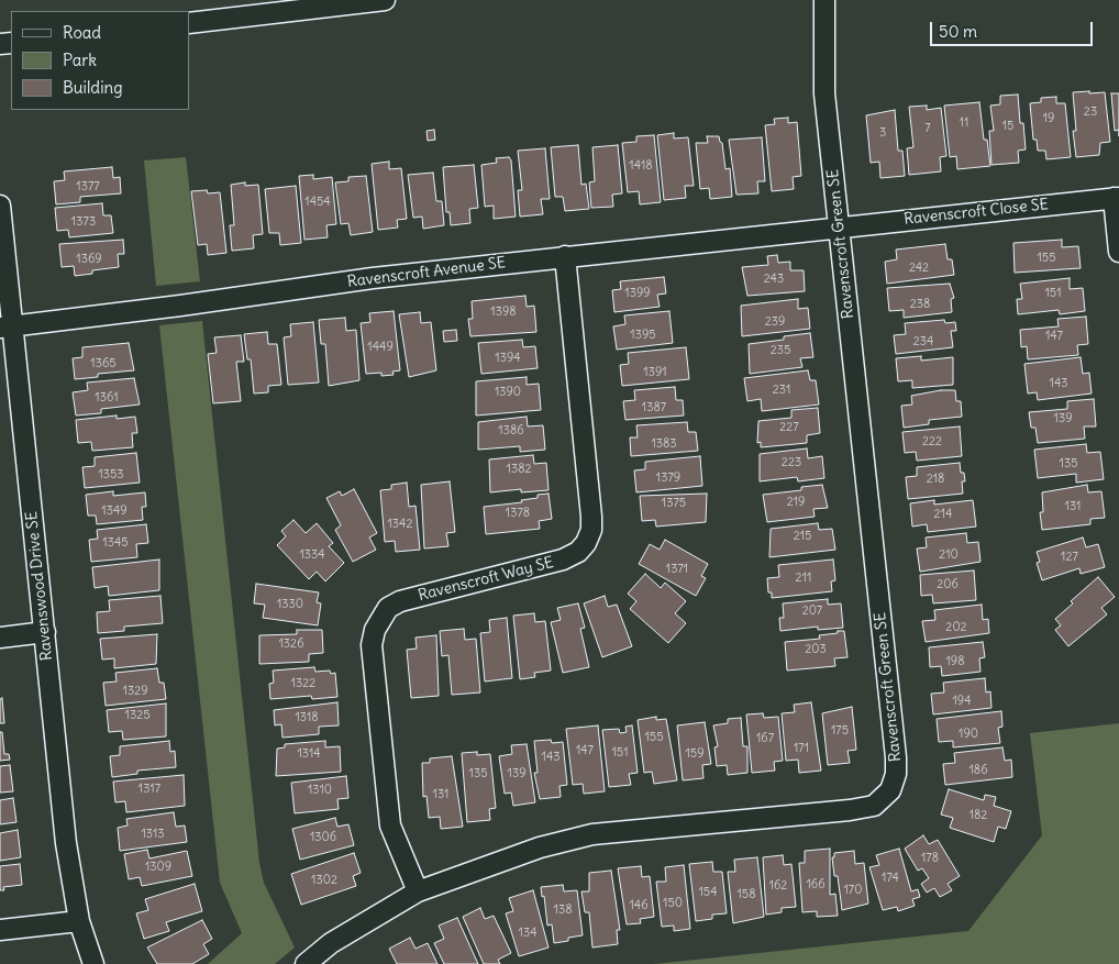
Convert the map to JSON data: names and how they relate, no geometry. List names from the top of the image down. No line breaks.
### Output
{"streets":{"street":["Ravenscroft Close SE","Ravenscroft Green SE","Ravenscroft Avenue SE","Ravenscroft Way SE","Ravenswood Drive SE"]},"crossings":[["Ravenscroft Close SE","Ravenscroft Green SE"],["Ravenscroft Close SE","Ravenscroft Avenue SE"],["Ravenscroft Green SE","Ravenscroft Avenue SE"],["Ravenscroft Green SE","Ravenscroft Way SE"],["Ravenscroft Avenue SE","Ravenscroft Way SE"],["Ravenscroft Avenue SE","Ravenswood Drive SE"]],"house_numbers":["23","19","11","15","7","3","1418","1377","1454","1373","155","1369","242","243","1399","151","238","1398","239","1395","147","234","1449","235","1394","1365","1391","143","231","1390","1361","1387","139","227","1386","222","1383","223","135","1382","1353","1379","218","219","1375","131","1349","1378","214","1342","215","1345","1334","210","127","1371","211","206","1330","207","202","1326","203","198","1322","1329","194","1325","1318","175","190","155","167","171","147","151","1314","159","143","186","135","139","1317","1310","131","182","1313","1306","178","1309","174","1302","166","162","170","154","158","150","146","138","134"],"legend":["Road","Park","Building"],"scale_bar":"50 m"}
